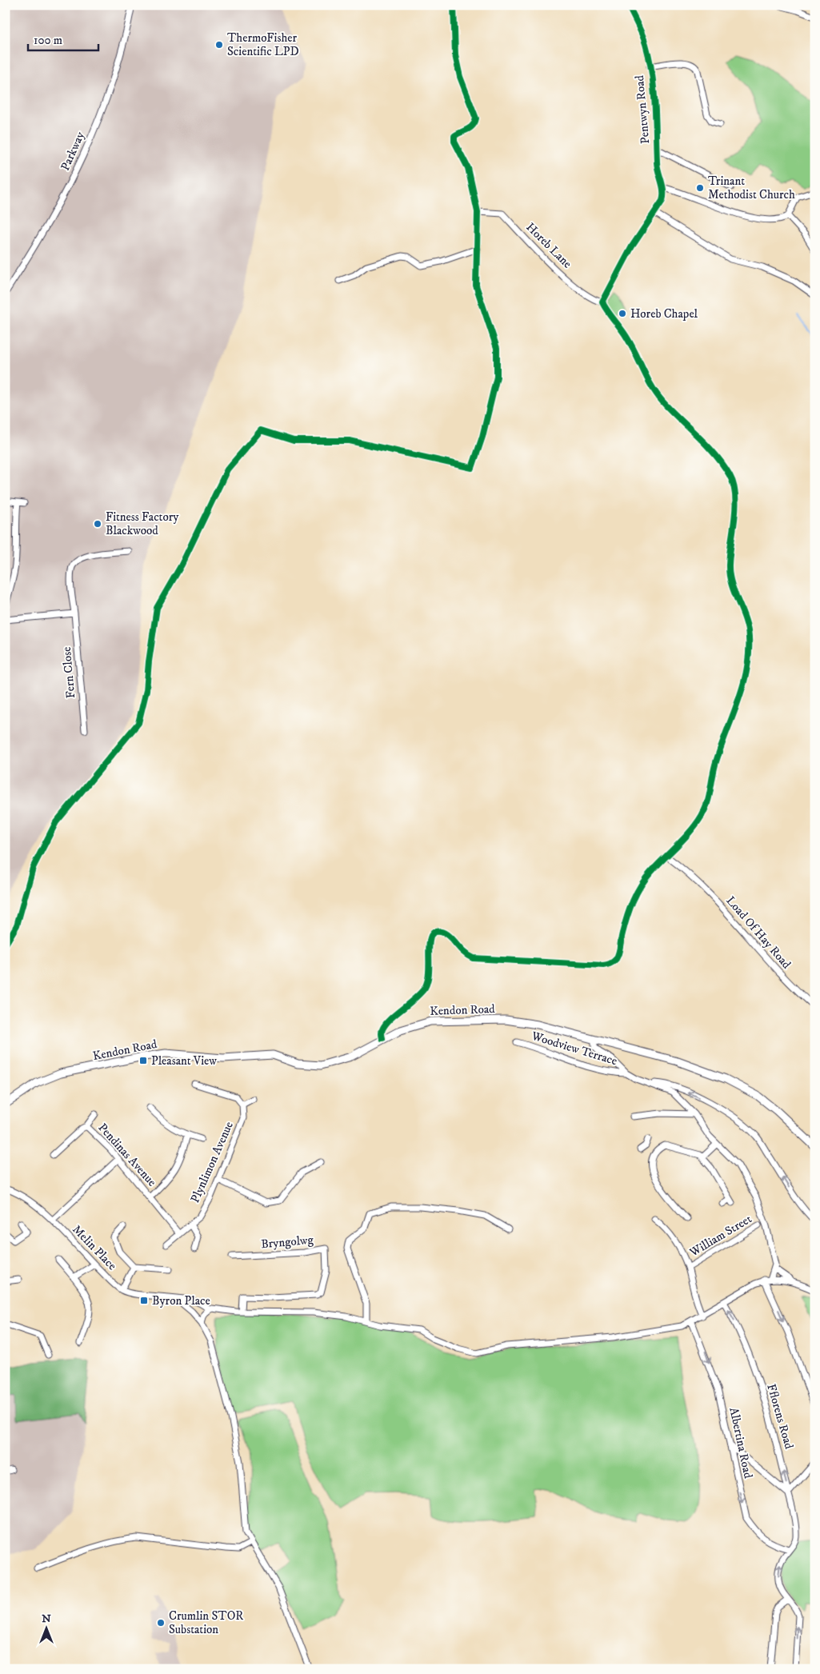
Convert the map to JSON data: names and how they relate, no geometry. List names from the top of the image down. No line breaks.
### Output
{"streets":{"main road":["Kendon Road"],"street":["Pentwyn Road","Parkway","Horeb Lane","Fern Close","Load Of Hay Road","Woodview Terrace","Pendinas Avenue","Plynlimon Avenue","William Street","Bryngolwg","Melin Place","Fflorens Road","Albertina Road"]},"crossings":[["Pendinas Avenue","Plynlimon Avenue"],["Fflorens Road","Albertina Road"]],"one_way":["Albertina Road"],"places":{"other":["ThermoFisher Scientific LPD","Trinant Methodist Church","Horeb Chapel","Fitness Factory Blackwood","Crumlin STOR Substation"],"transit":["Pleasant View","Byron Place"]},"scale_bar":"100 m","north":"top"}
